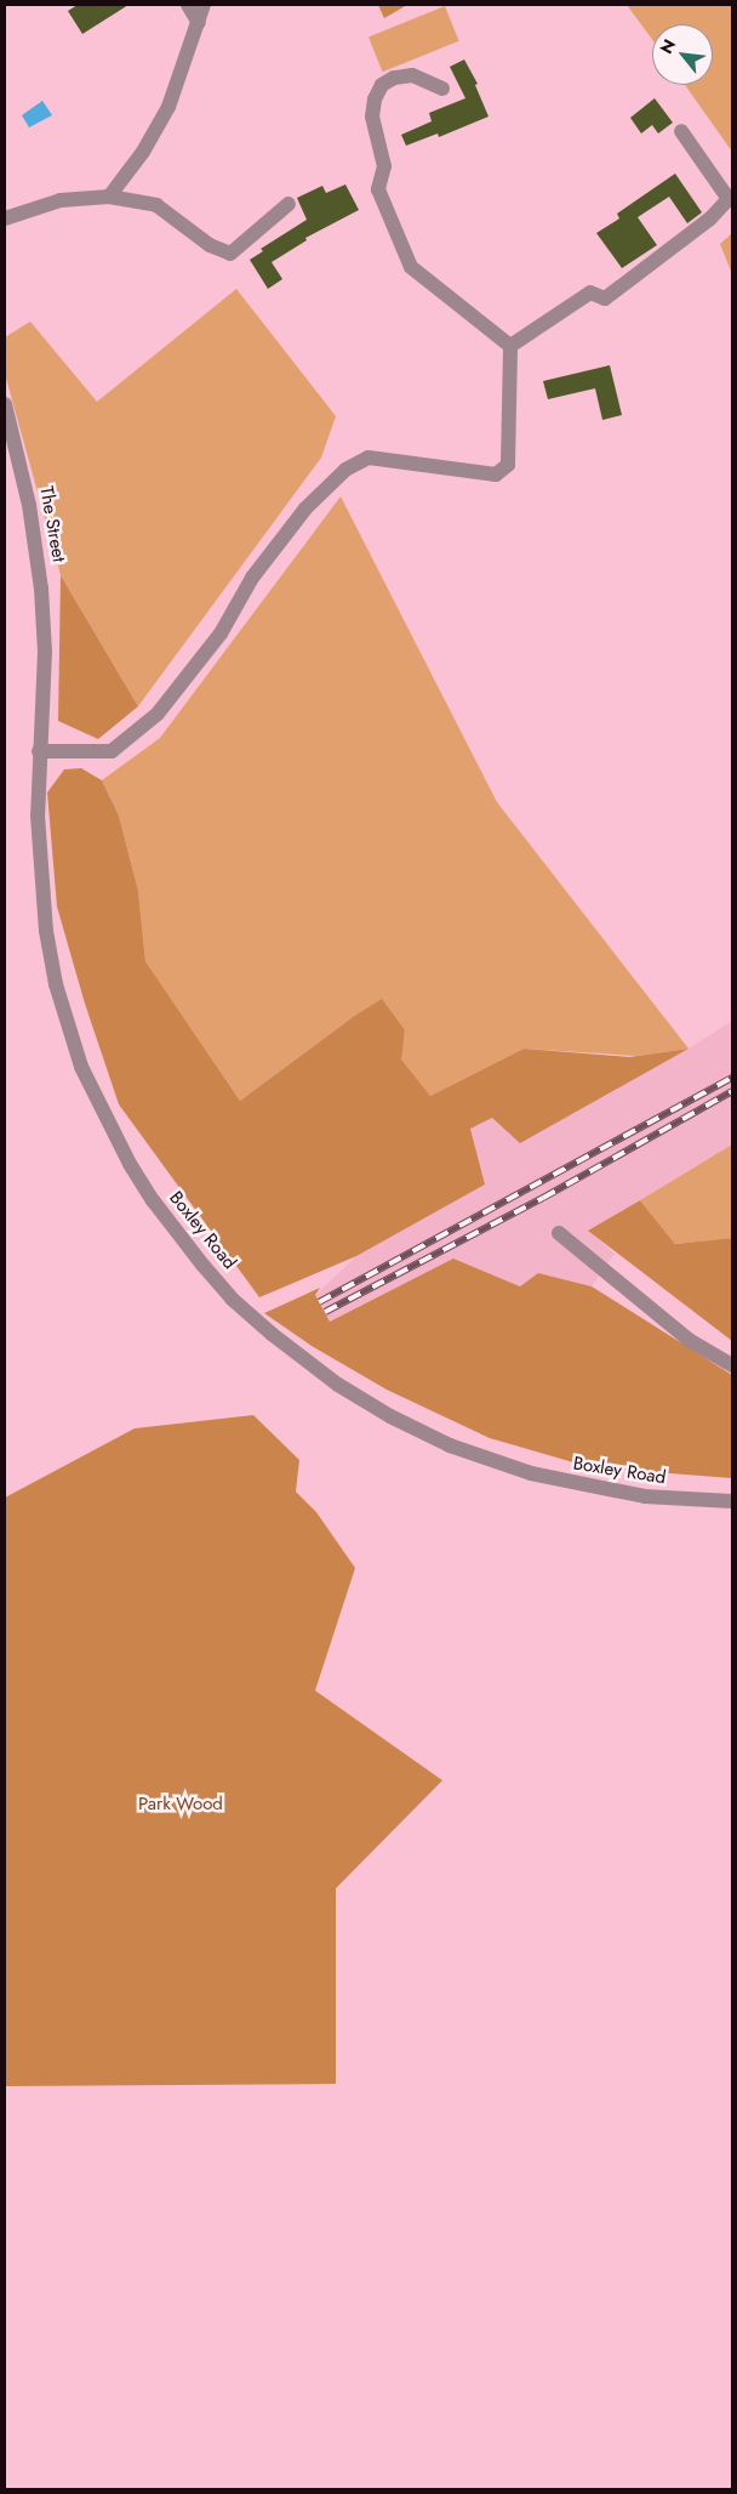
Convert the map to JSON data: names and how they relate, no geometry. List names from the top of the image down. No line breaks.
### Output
{"streets":{"street":["The Street","Boxley Road"]},"crossings":[["The Street","Boxley Road"]],"parks":["Park Wood"],"north":"top left"}
